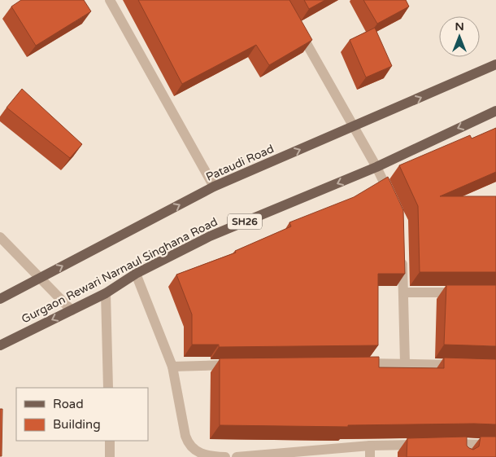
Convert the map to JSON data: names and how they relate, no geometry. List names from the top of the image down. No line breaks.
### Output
{"streets":{"main road":["Pataudi Road","SH26","Gurgaon Rewari Narnaul Singhana Road"]},"one_way":["Pataudi Road","Gurgaon Rewari Narnaul Singhana Road"],"legend":["Road","Building"],"north":"top"}
